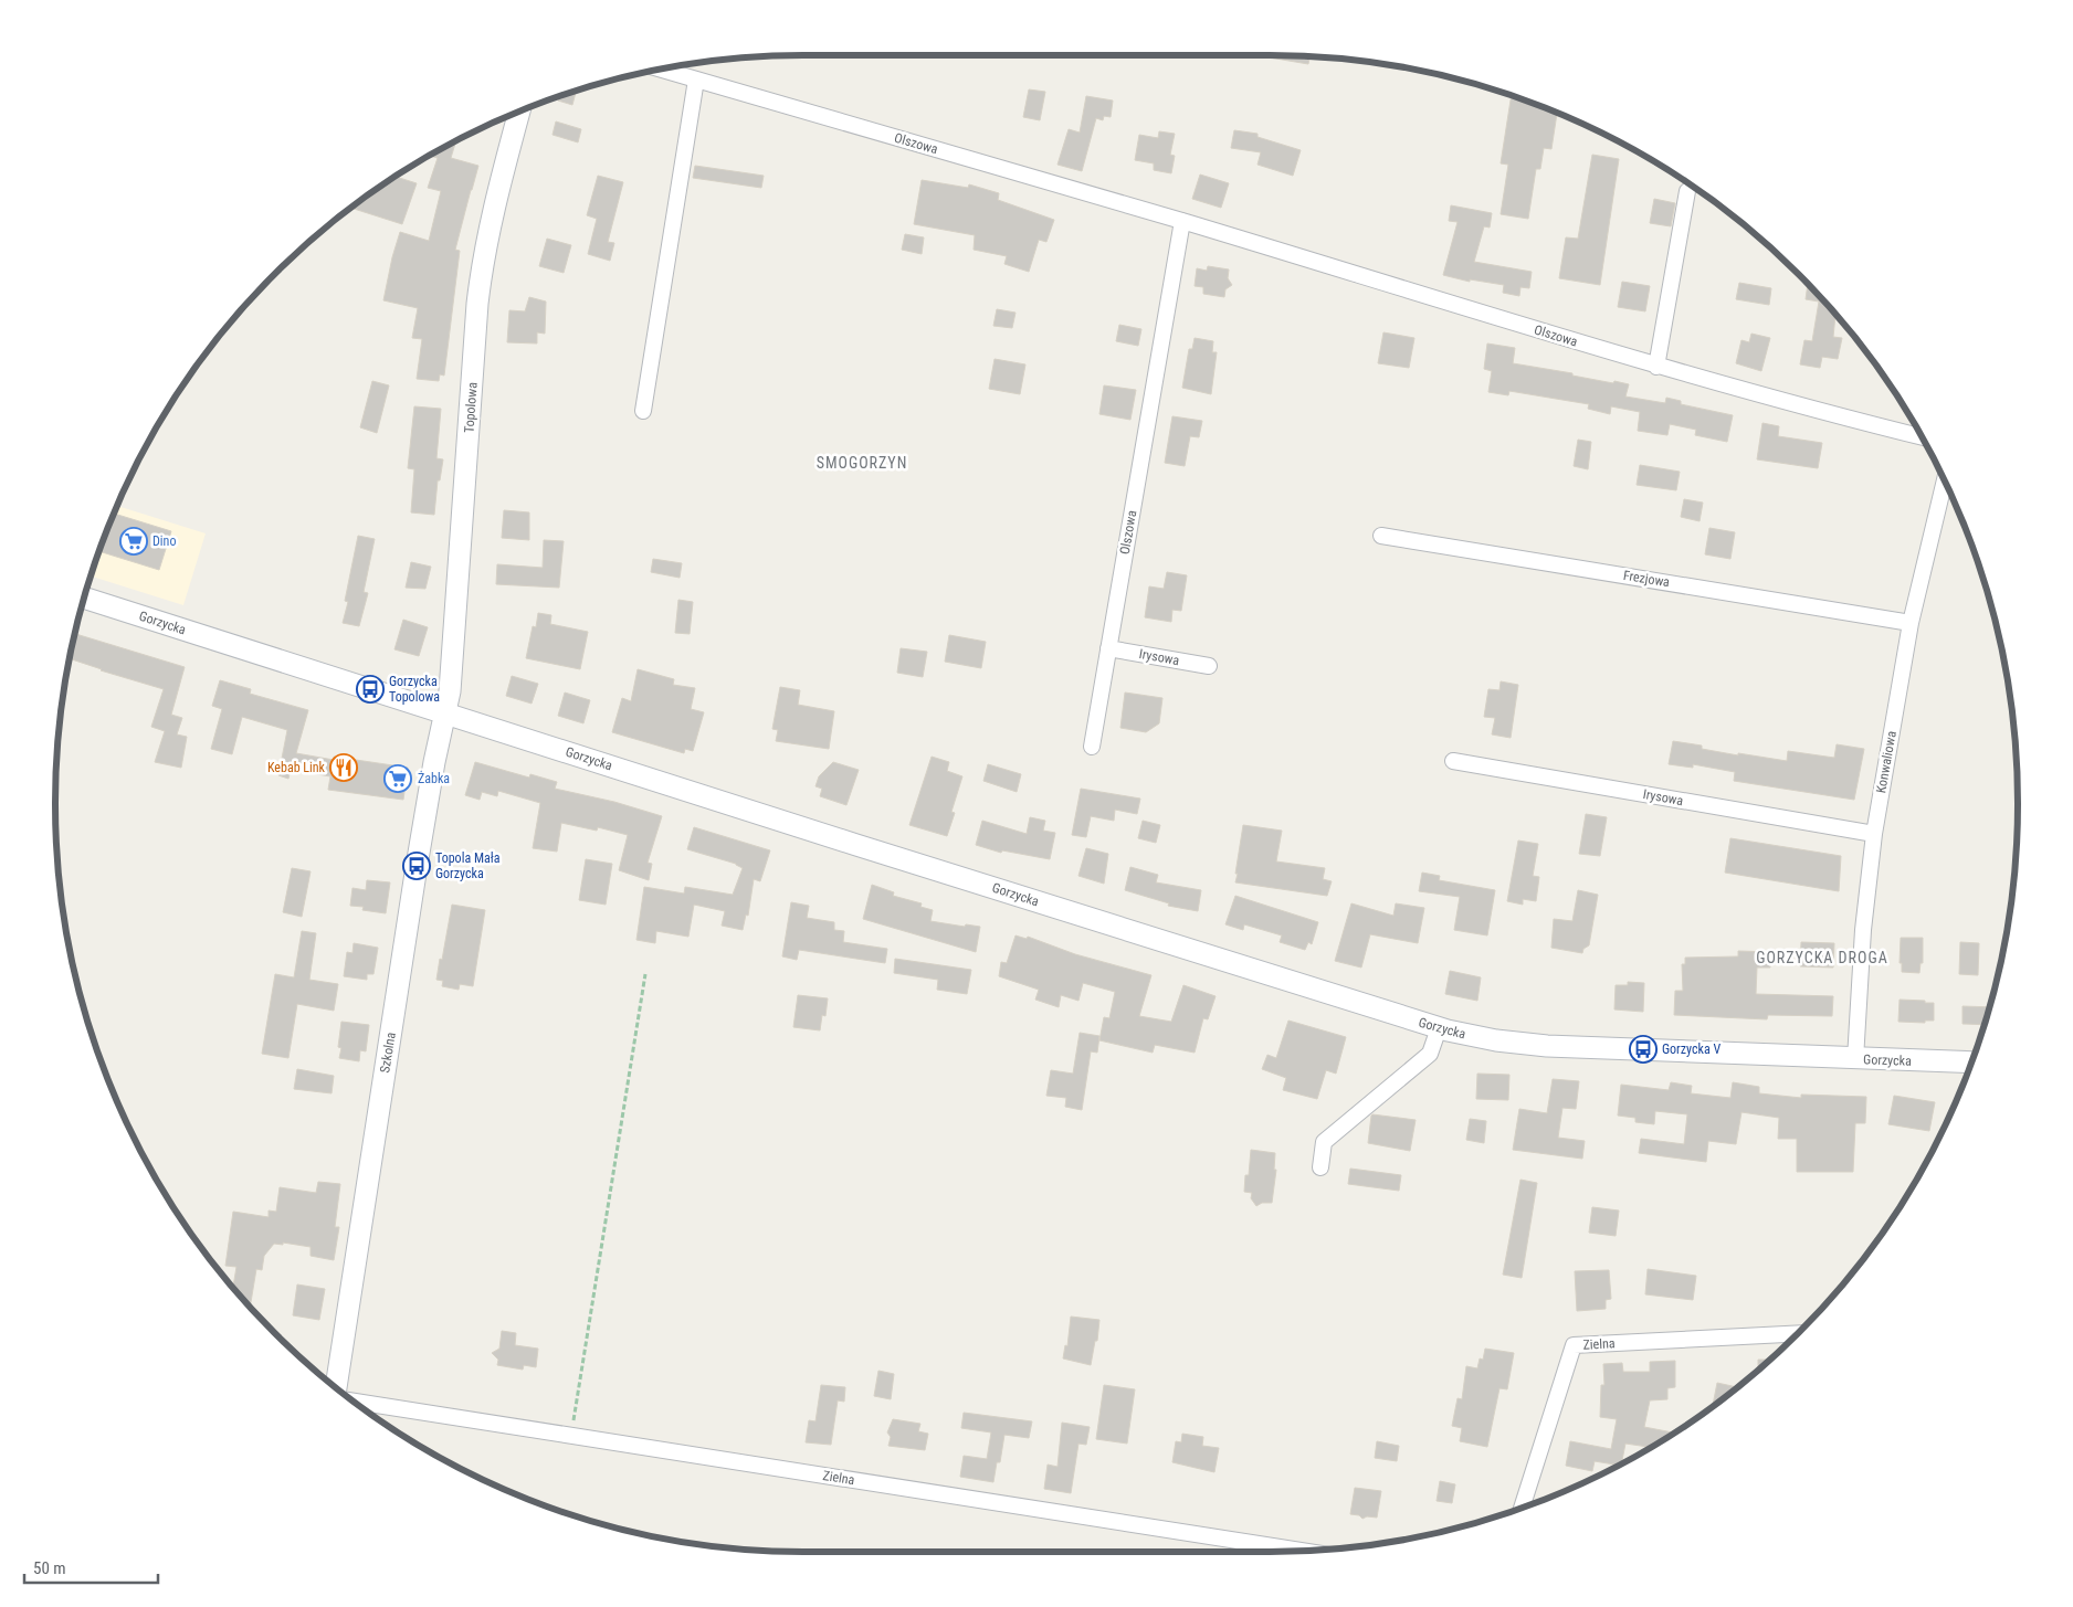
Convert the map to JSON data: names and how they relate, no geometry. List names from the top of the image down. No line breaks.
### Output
{"streets":{"street":["Olszowa","Topolowa","Frezjowa","Gorzycka","Irysowa","Konwaliowa","Szkolna","Zielna"]},"crossings":[["Olszowa","Irysowa"],["Topolowa","Gorzycka"],["Topolowa","Szkolna"],["Frezjowa","Konwaliowa"],["Gorzycka","Konwaliowa"],["Gorzycka","Szkolna"],["Irysowa","Konwaliowa"]],"districts":["SMOGORZYN","GORZYCKA DROGA"],"places":{"supermarket":["Dino","Żabka"],"bus stop":["Gorzycka Topolowa","Topola Mała Gorzycka","Gorzycka V"],"restaurant":["Kebab Link"]},"scale_bar":"50 m"}
